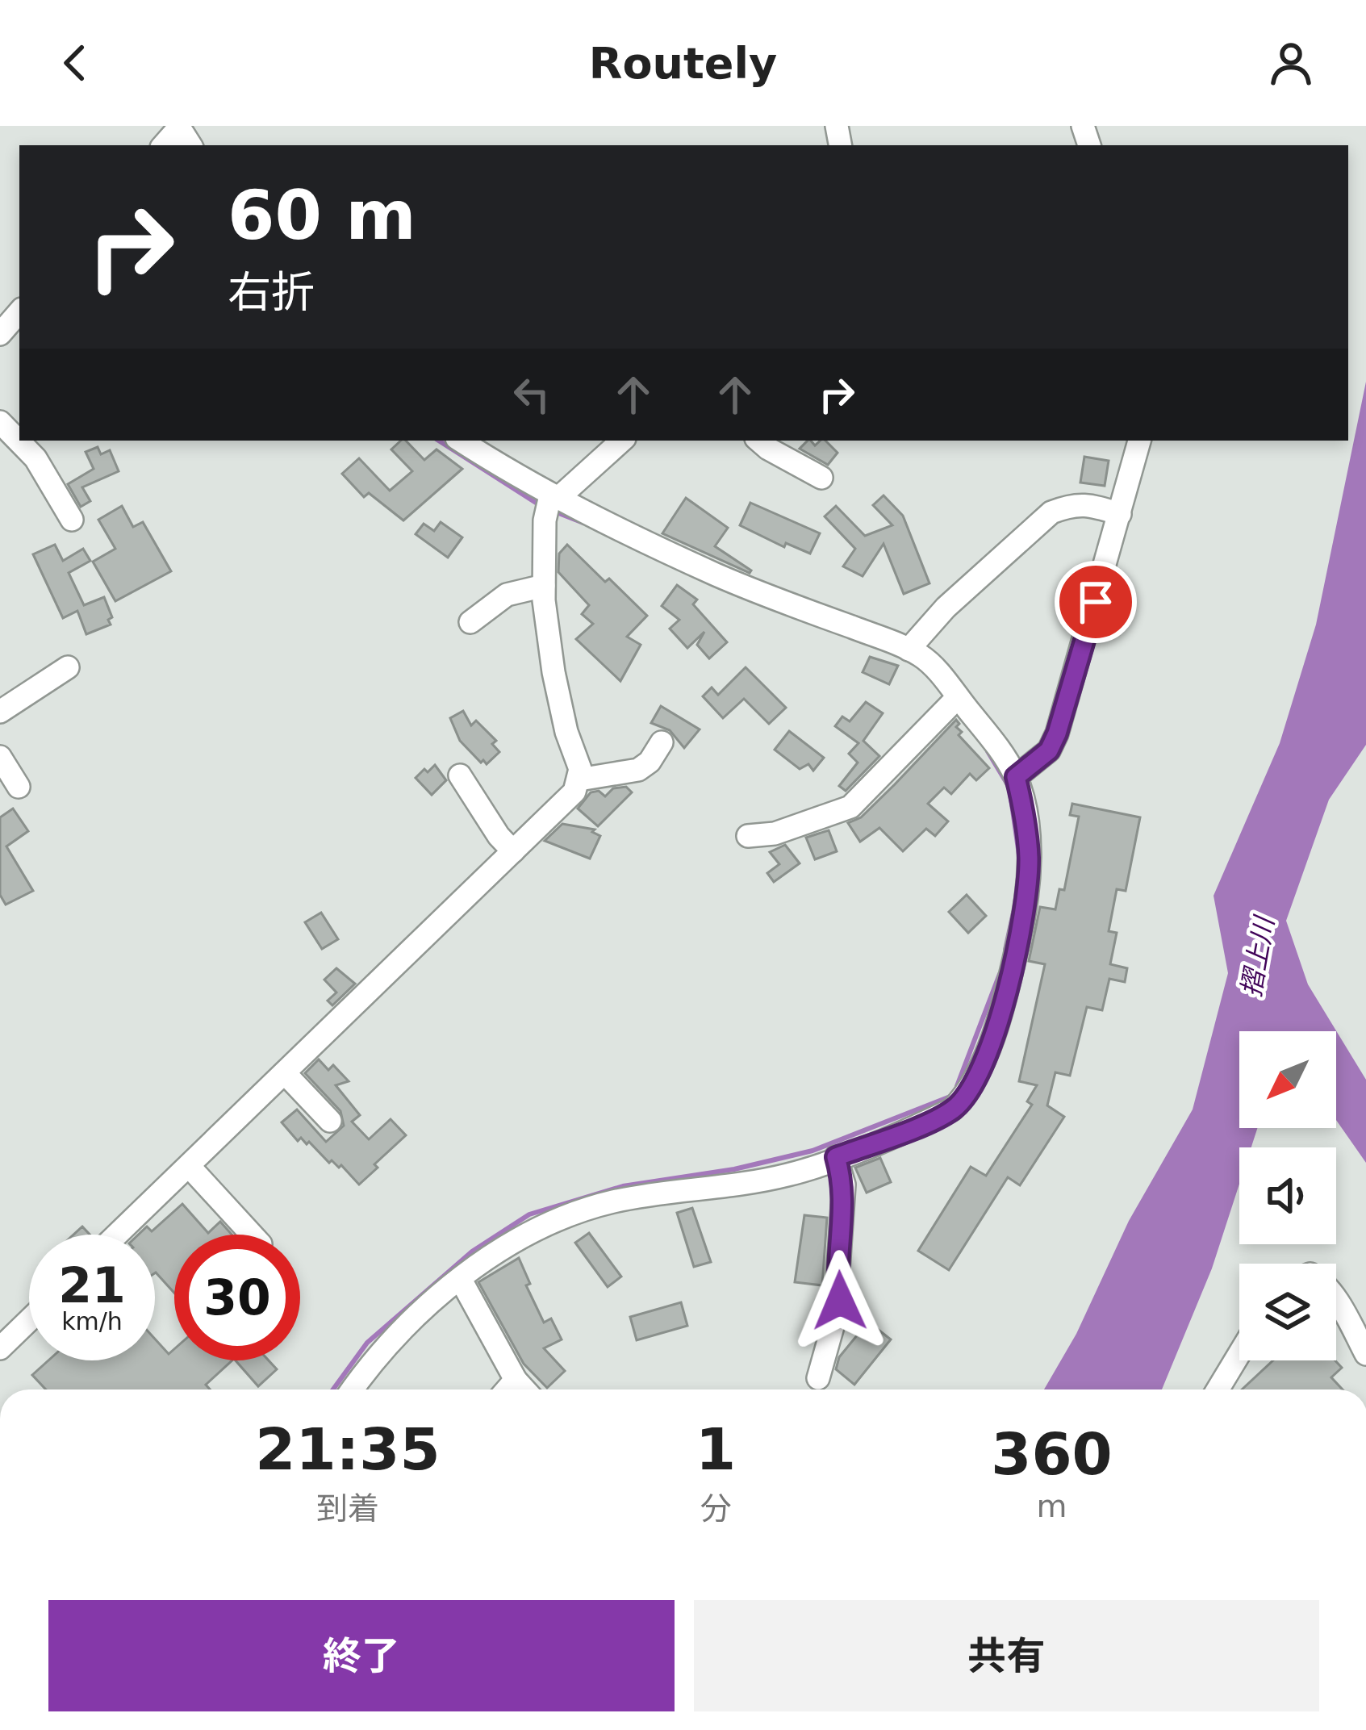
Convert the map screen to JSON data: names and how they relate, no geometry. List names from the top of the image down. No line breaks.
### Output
{"water":["摺上川"],"north":"bottom left","page":{"header":"Routely","turn":["60 m","右折"],"speed":"21 km/h","limit":"30","eta":["21:35","到着","1","分","360","m"],"buttons":["終了","共有"]}}
